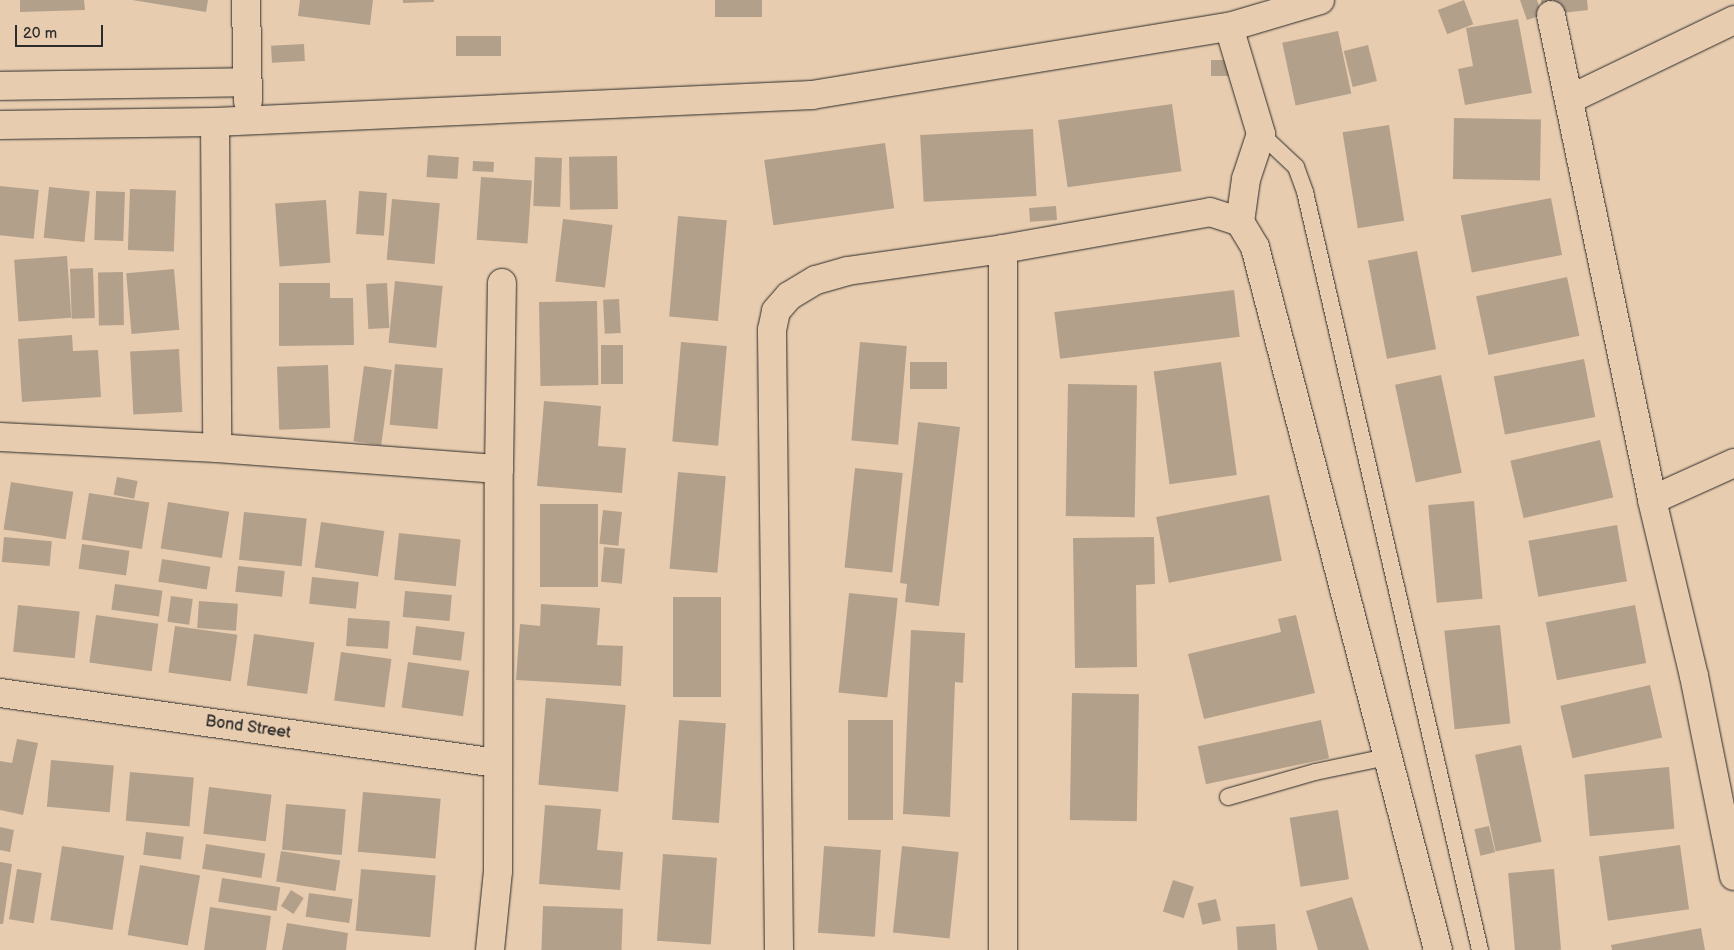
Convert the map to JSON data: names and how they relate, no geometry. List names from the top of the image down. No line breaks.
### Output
{"streets":{"street":["Bond Street"]},"scale_bar":"20 m"}
